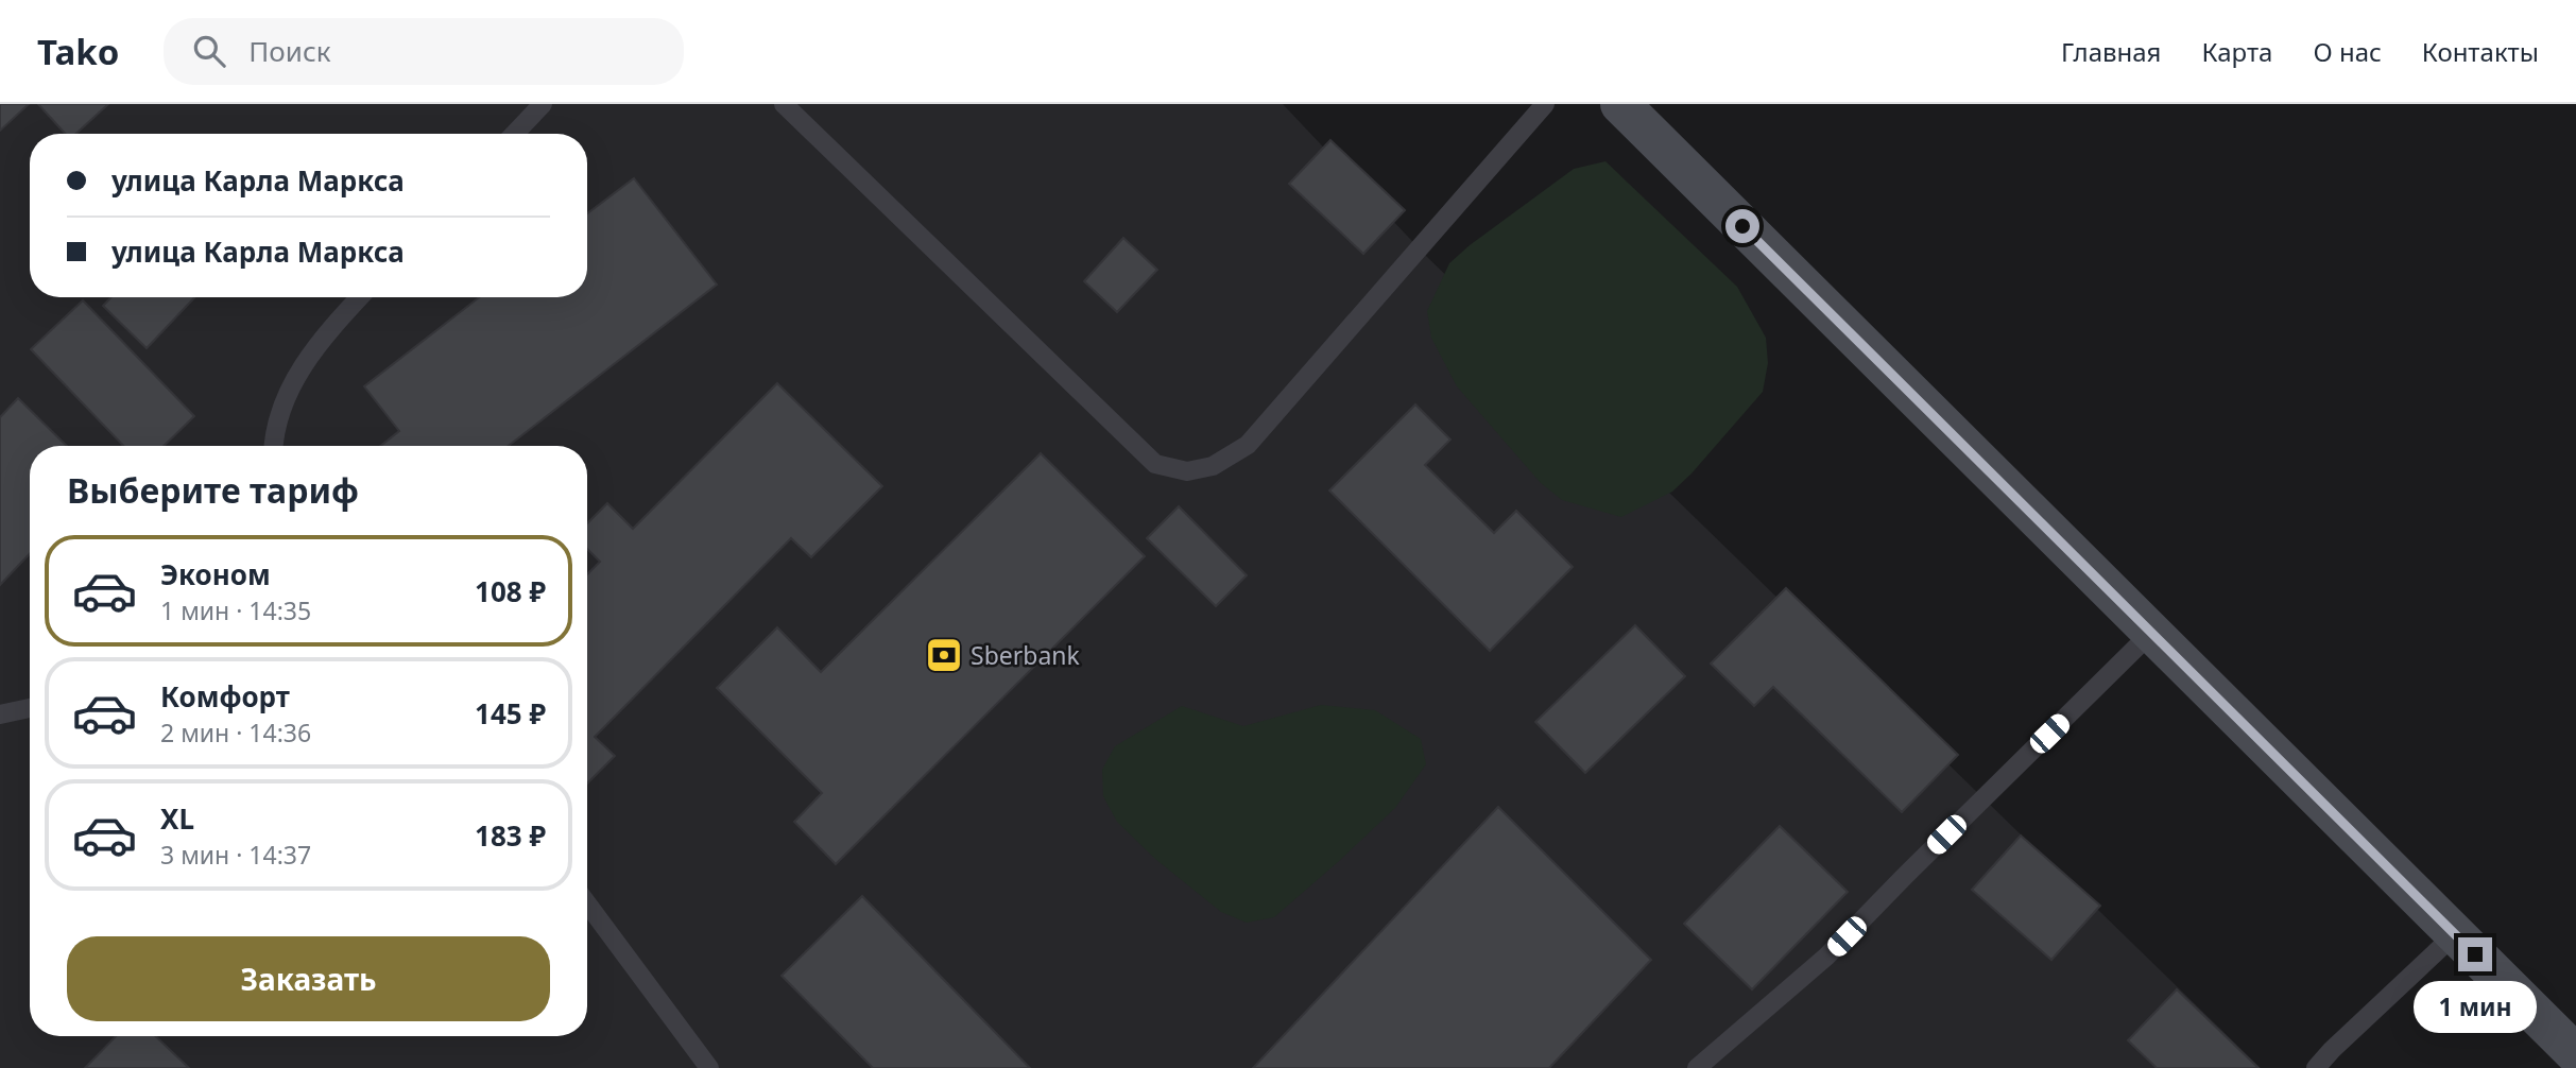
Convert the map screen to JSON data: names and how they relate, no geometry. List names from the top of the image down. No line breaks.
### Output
{"places":{"bank":["Sberbank"]},"page":{"header":"Tako","search":"Поиск","nav":["Главная","Карта","О нас","Контакты"],"banner":["улица Карла Маркса","улица Карла Маркса"],"heading":"Выберите тариф","list":[{"name":"Эконом","note":"1 мин · 14:35","value":"108 ₽"},{"name":"Комфорт","note":"2 мин · 14:36","value":"145 ₽"},{"name":"XL","note":"3 мин · 14:37","value":"183 ₽"}],"buttons":"Заказать","bubble":"1 мин"}}
